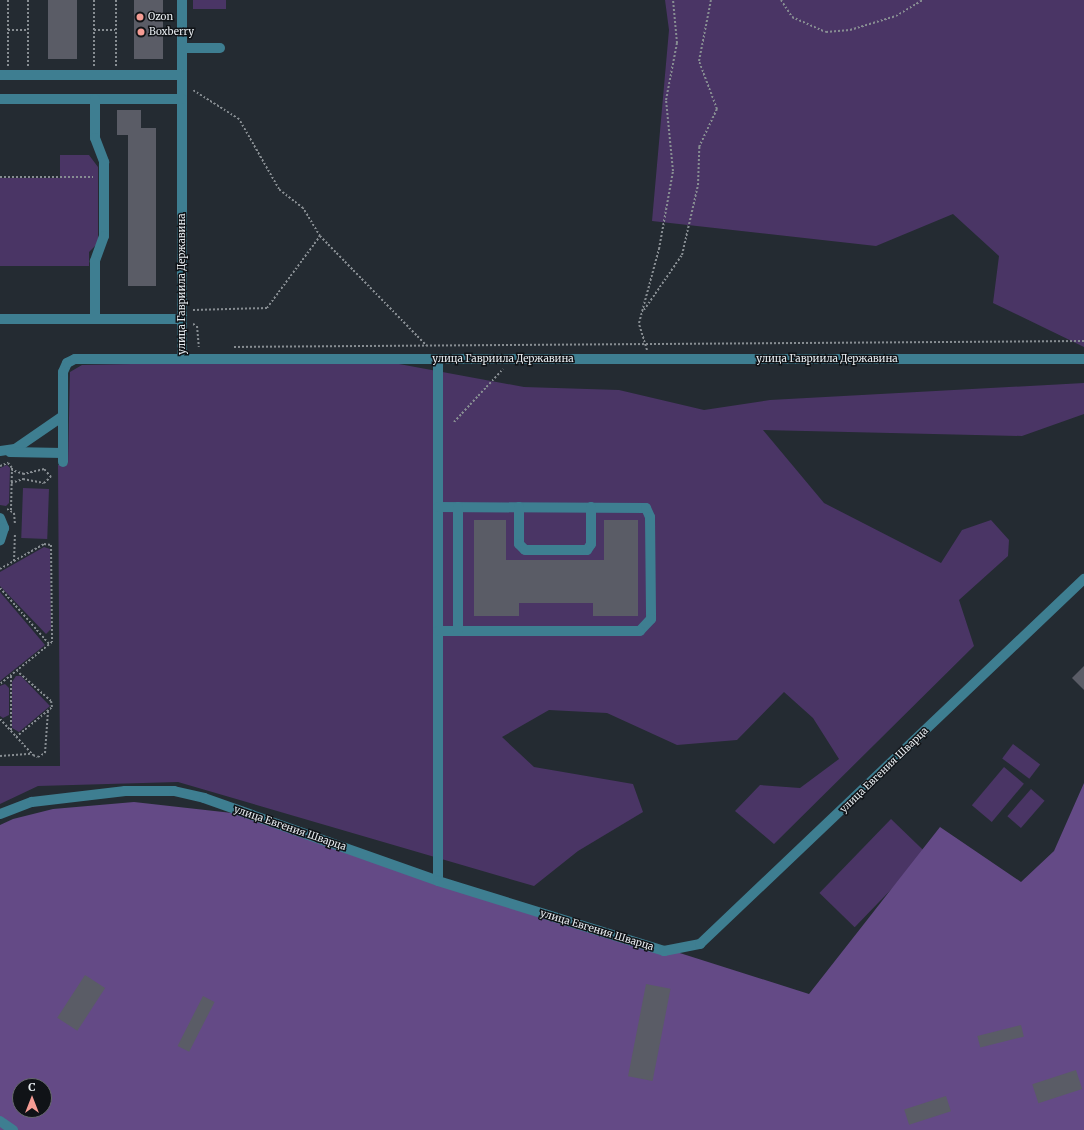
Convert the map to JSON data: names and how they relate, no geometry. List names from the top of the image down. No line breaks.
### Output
{"streets":{"street":["улица Гавриила Державина","улица Евгения Шварца"]},"places":["Ozon","Boxberry"],"north":"top"}
